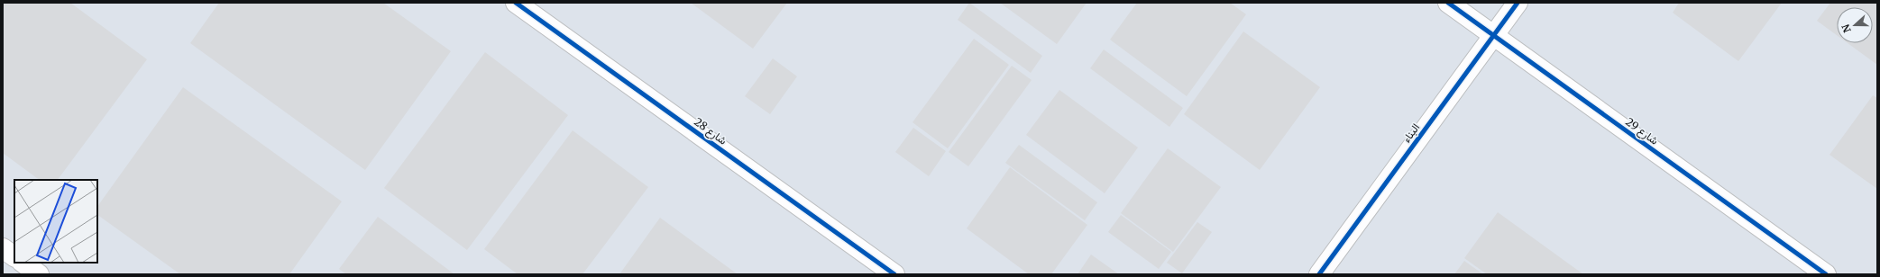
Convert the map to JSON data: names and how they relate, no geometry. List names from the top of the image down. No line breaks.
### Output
{"streets":{"street":["شارع 28","شارع 29","البناء"]},"crossings":[["شارع 29","البناء"]],"north":"left"}
